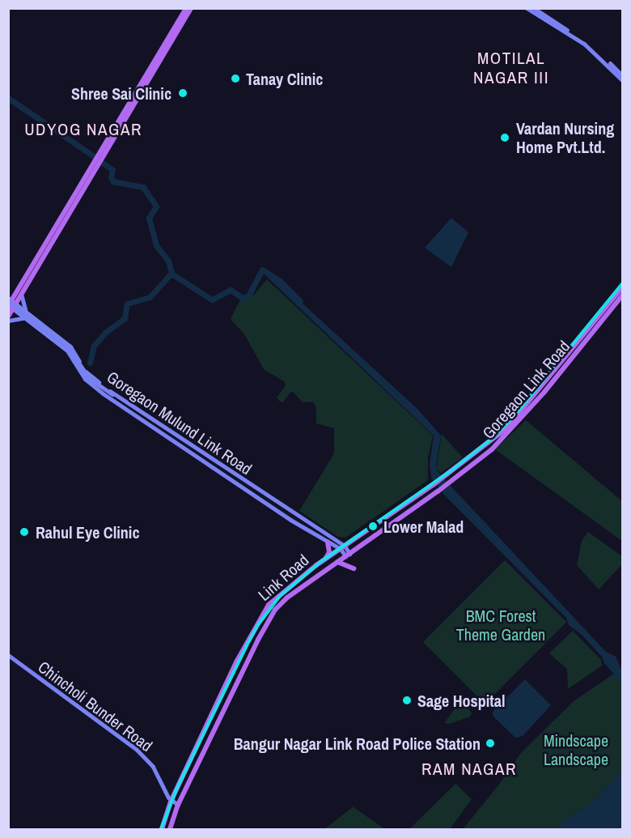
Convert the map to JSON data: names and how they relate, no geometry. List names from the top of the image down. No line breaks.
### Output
{"streets":{"main road":["Goregaon Link Road","Goregaon Mulund Link Road","Link Road","Chincholi Bunder Road"]},"crossings":[["Goregaon Link Road","Link Road"],["Goregaon Mulund Link Road","Link Road"],["Link Road","Chincholi Bunder Road"]],"districts":["MOTILAL NAGAR III","UDYOG NAGAR","RAM NAGAR"],"parks":["BMC Forest Theme Garden","Mindscape Landscape"],"places":["Tanay Clinic","Shree Sai Clinic","Vardan Nursing Home Pvt.Ltd.","Lower Malad","Rahul Eye Clinic","Sage Hospital","Bangur Nagar Link Road Police Station"]}
